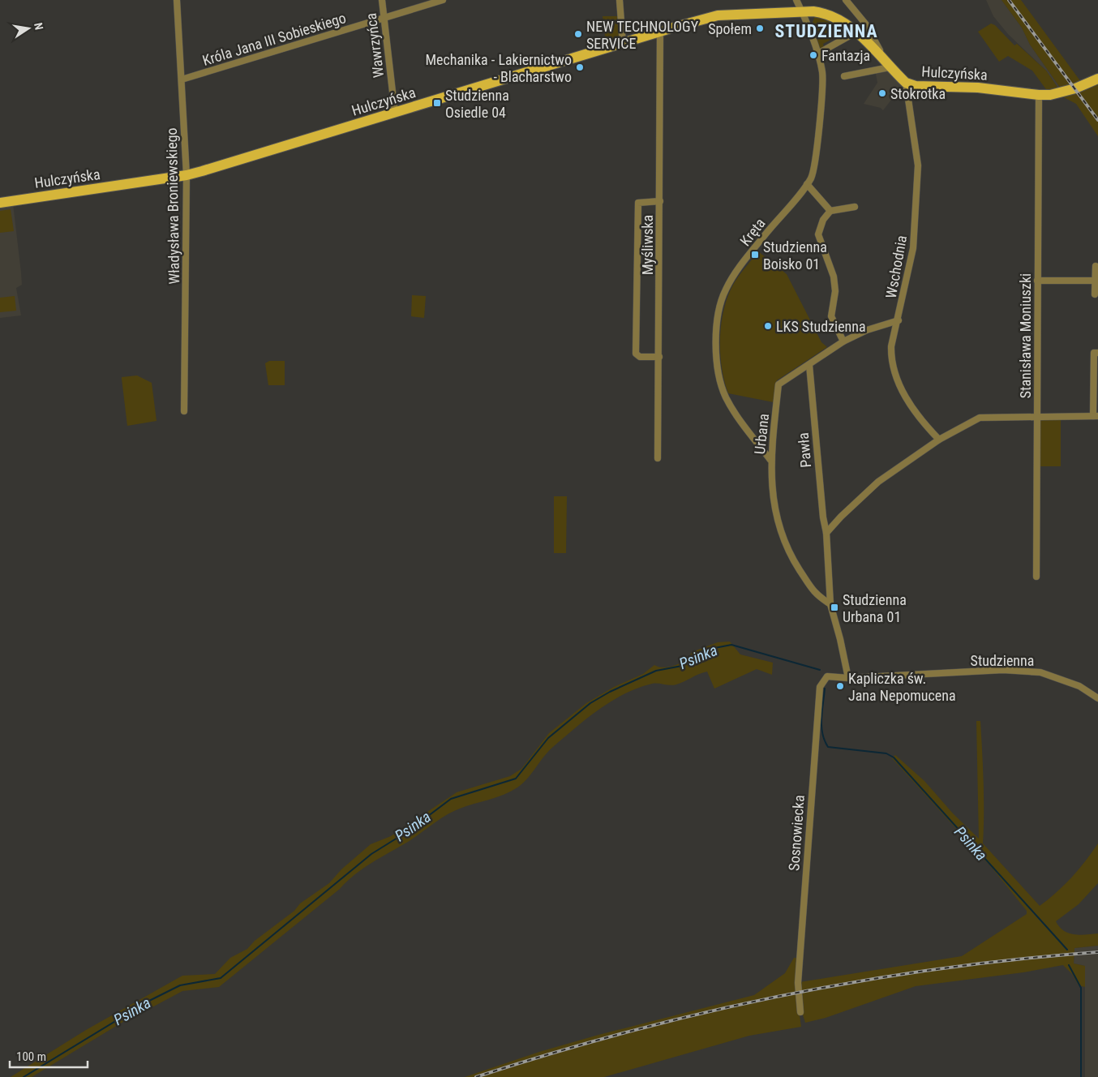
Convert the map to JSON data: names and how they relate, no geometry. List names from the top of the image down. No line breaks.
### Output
{"streets":{"main road":["Hulczyńska"],"street":["Króla Jana III Sobieskiego","Wawrzyńca","Władysława Broniewskiego","Kręta","Myśliwska","Wschodnia","Stanisława Moniuszki","Urbana","Pawła","Studzienna","Sosnowiecka"]},"crossings":[["Króla Jana III Sobieskiego","Wawrzyńca"],["Króla Jana III Sobieskiego","Władysława Broniewskiego"],["Wawrzyńca","Hulczyńska"],["Hulczyńska","Władysława Broniewskiego"],["Hulczyńska","Kręta"],["Hulczyńska","Myśliwska"],["Hulczyńska","Wschodnia"],["Hulczyńska","Stanisława Moniuszki"],["Kręta","Urbana"],["Wschodnia","Urbana"],["Urbana","Pawła"],["Pawła","Studzienna"],["Studzienna","Sosnowiecka"]],"districts":["STUDZIENNA"],"water":["Psinka"],"places":{"other":["Społem","NEW TECHNOLOGY SERVICE","Fantazja","Mechanika - Lakiernictwo - Blacharstwo","Stokrotka","LKS Studzienna","Kapliczka św. Jana Nepomucena"],"transit":["Studzienna Osiedle 04","Studzienna Boisko 01","Studzienna Urbana 01"]},"scale_bar":"100 m","north":"right"}
